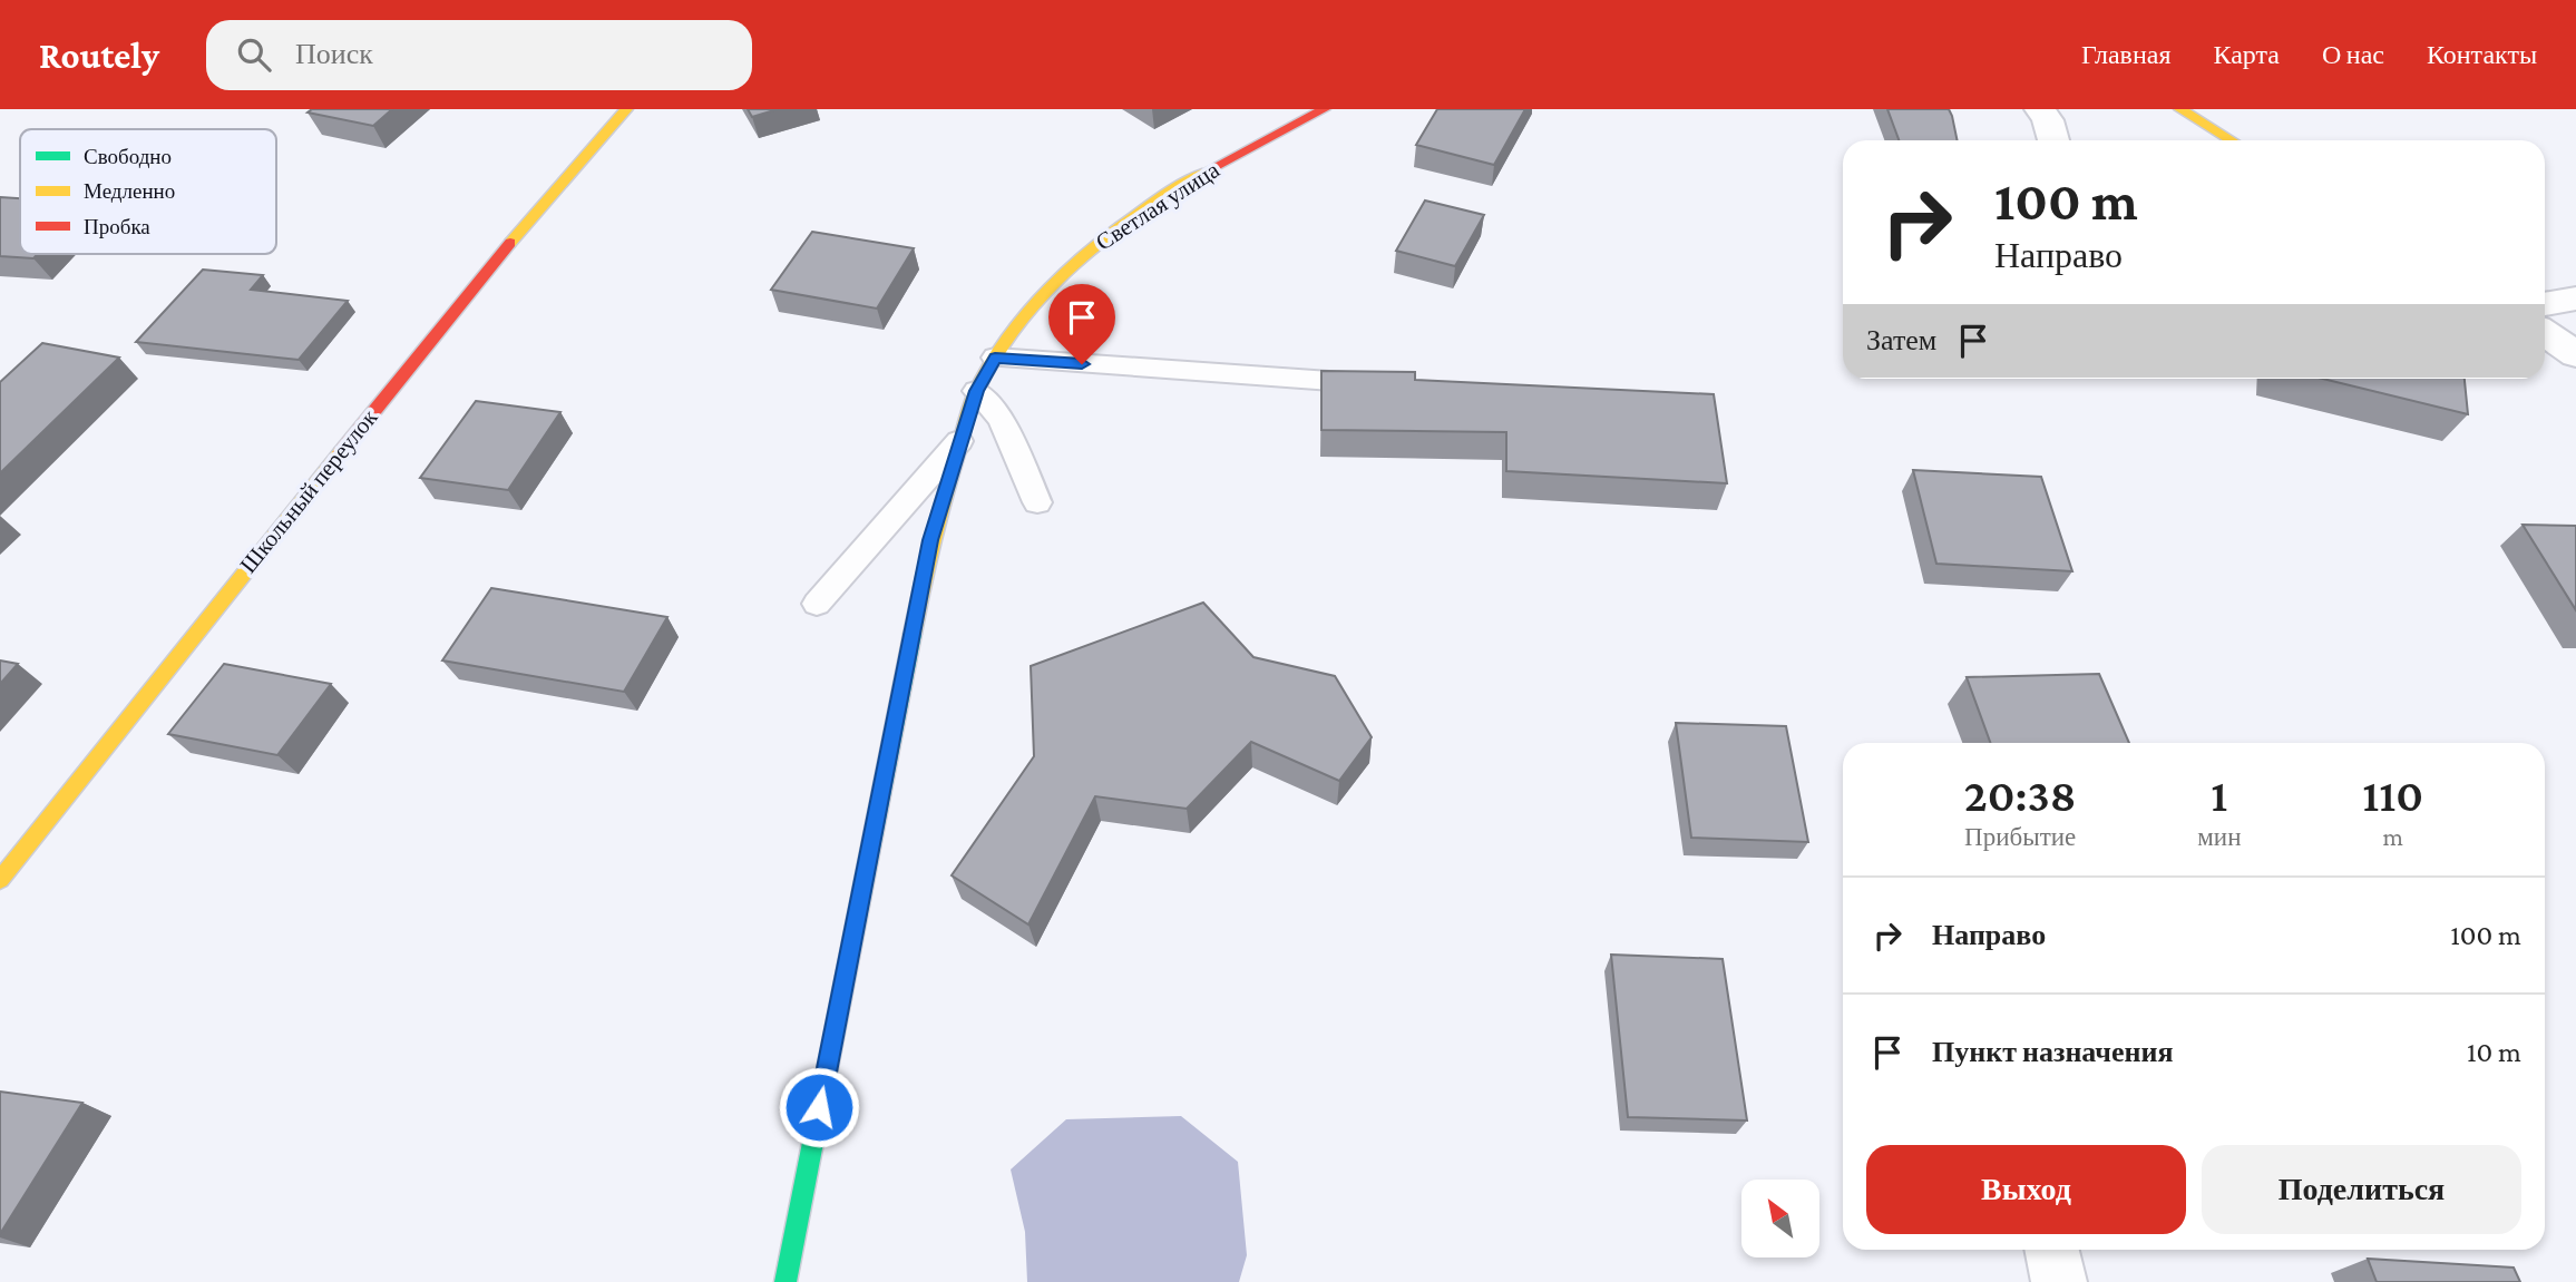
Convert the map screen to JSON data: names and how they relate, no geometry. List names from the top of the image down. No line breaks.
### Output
{"streets":{"street":["Светлая улица","Школьный переулок"]},"legend":["Свободно","Медленно","Пробка"],"north":"top left","page":{"header":"Routely","search":"Поиск","nav":["Главная","Карта","О нас","Контакты"],"turn":["100 m","Направо"],"then":"Затем","eta":["20:38","Прибытие","1","мин","110","m"],"list":[{"name":"Направо","value":"100 m"},{"name":"Пункт назначения","value":"10 m"}],"buttons":["Выход","Поделиться"]}}
